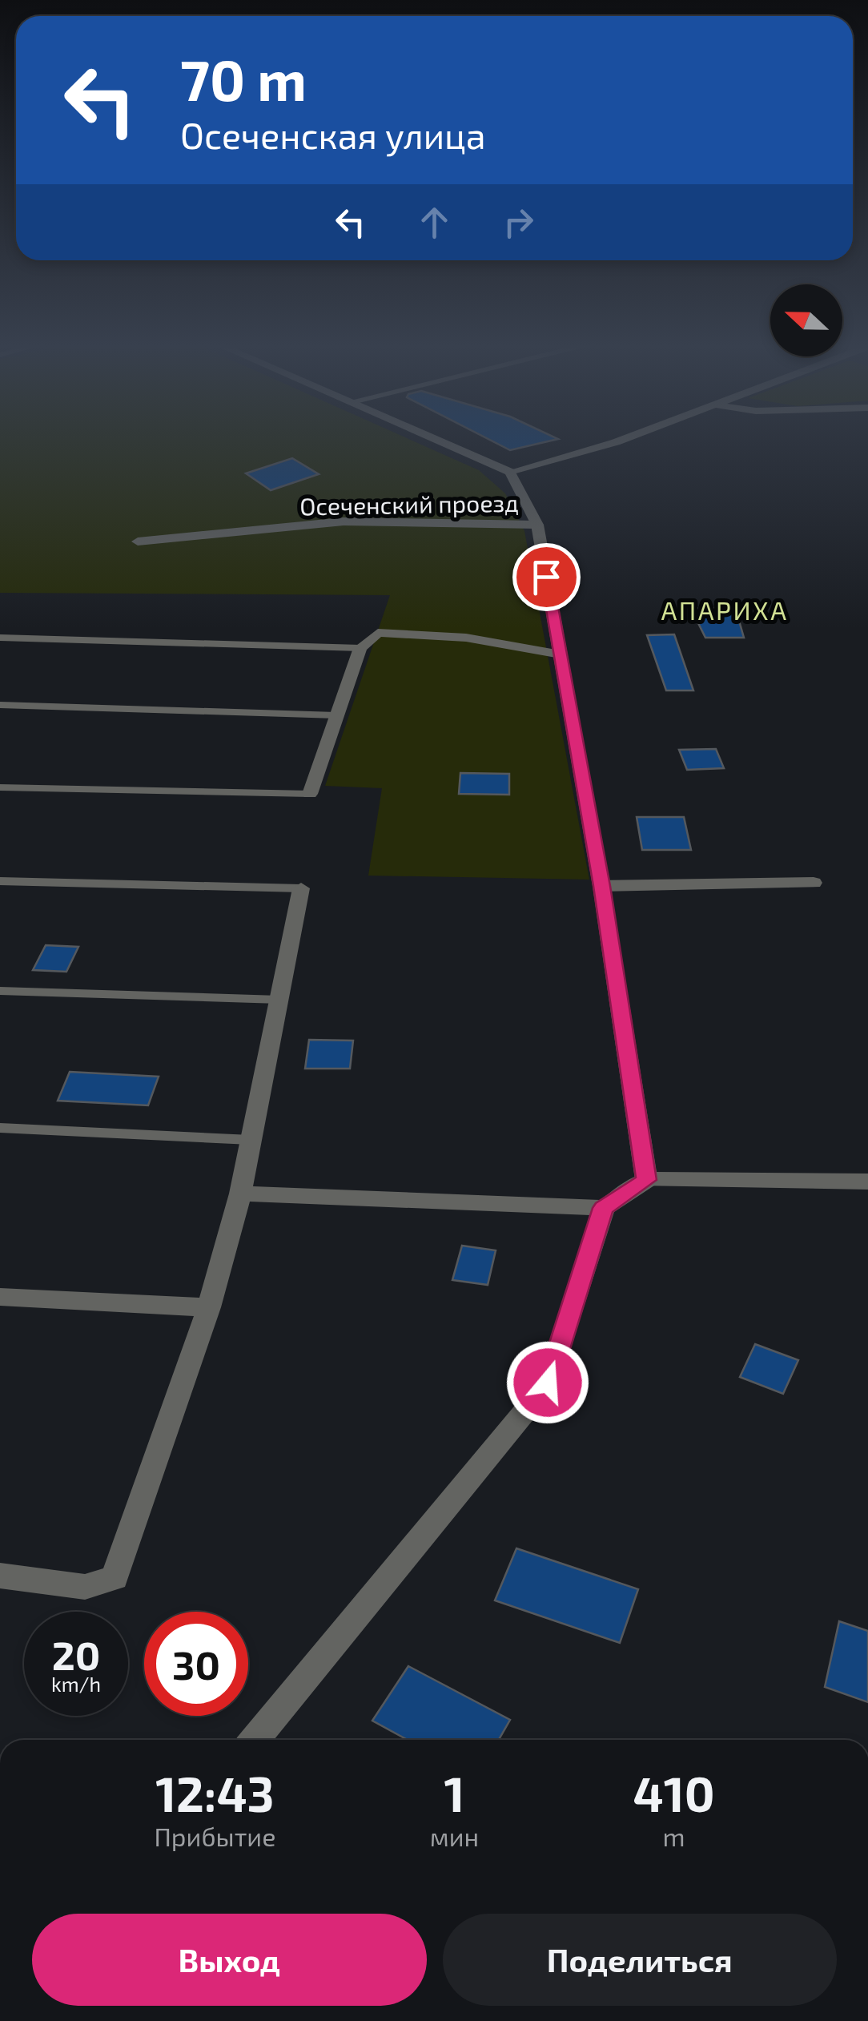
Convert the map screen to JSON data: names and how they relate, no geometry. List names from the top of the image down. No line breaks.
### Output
{"streets":{"street":["Осеченский проезд"]},"districts":["АПАРИХА"],"north":"left","page":{"turn":["70 m","Осеченская улица"],"speed":"20 km/h","limit":"30","eta":["12:43","Прибытие","1","мин","410","m"],"buttons":["Выход","Поделиться"]}}
